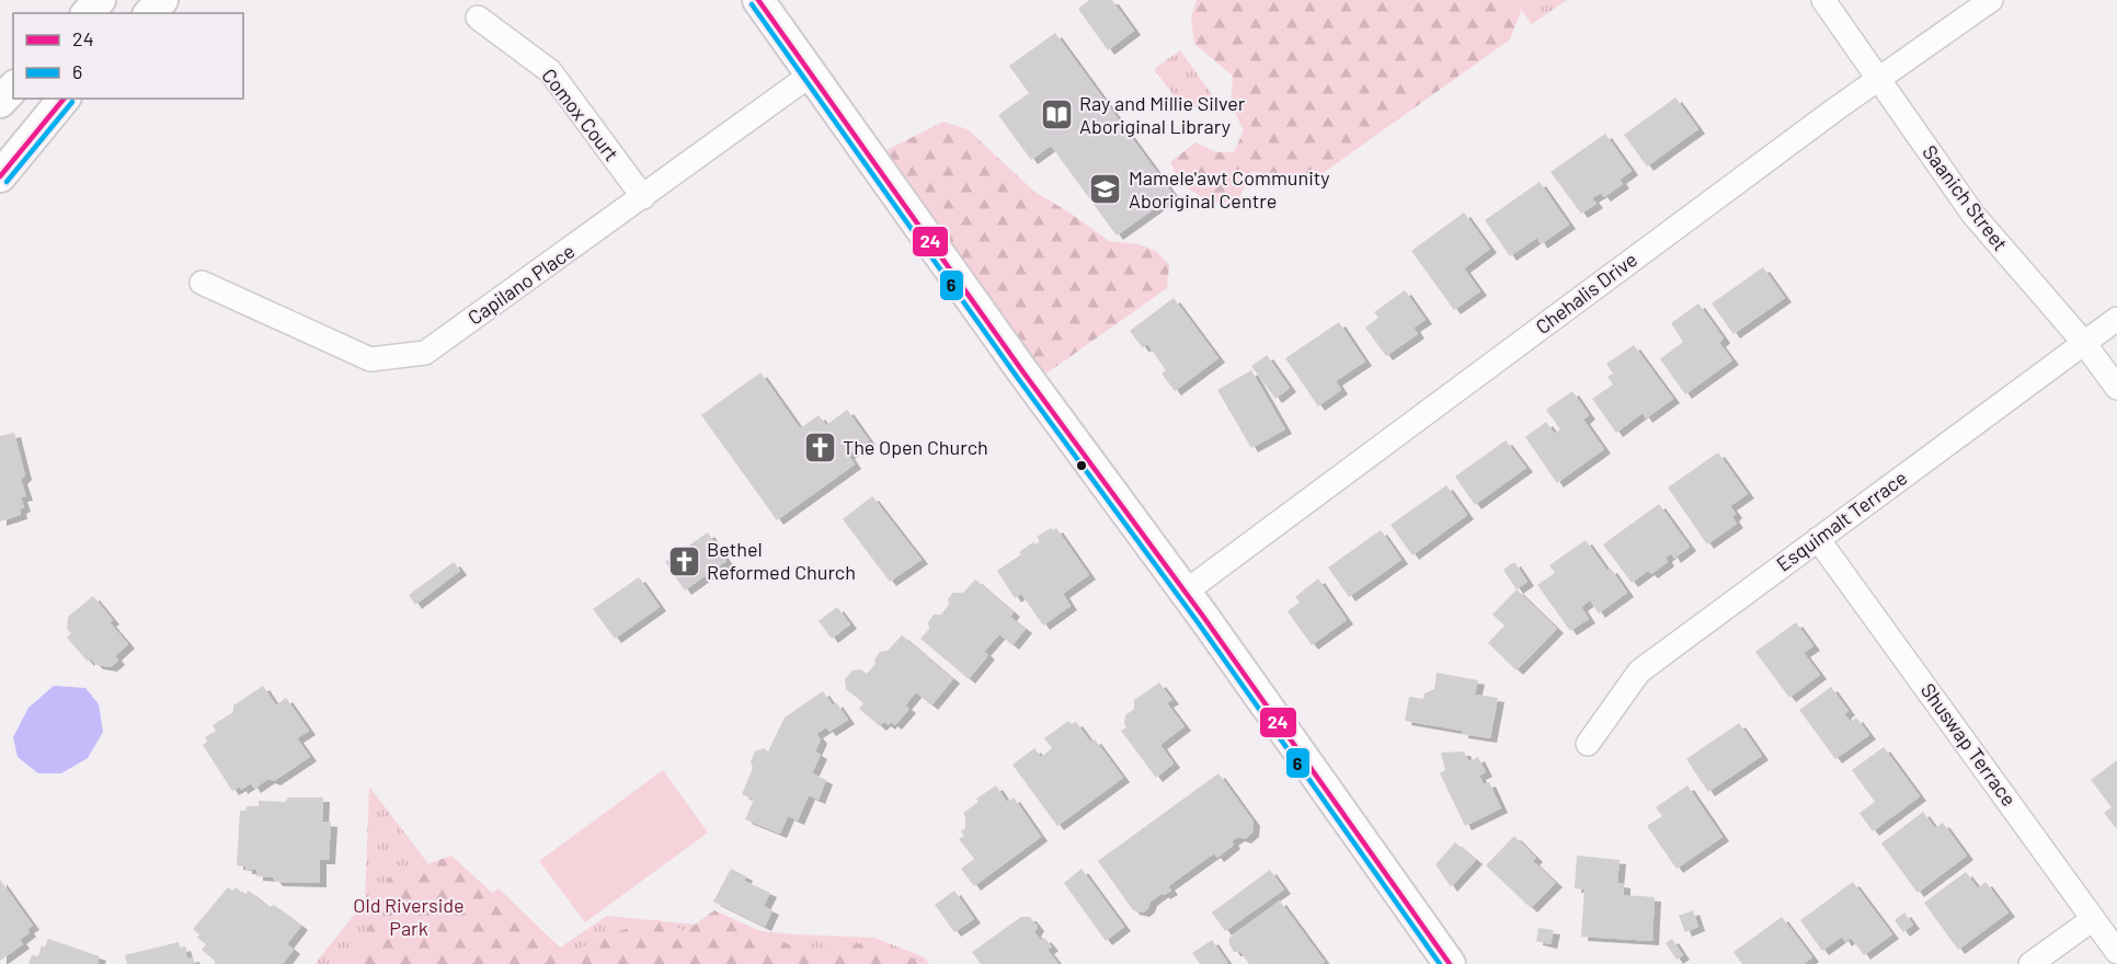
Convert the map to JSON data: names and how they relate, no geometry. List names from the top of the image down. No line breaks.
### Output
{"streets":{"street":["Comox Court","Saanich Street","Capilano Place","Chehalis Drive","Esquimalt Terrace","Shuswap Terrace"]},"crossings":[["Comox Court","Capilano Place"],["Saanich Street","Chehalis Drive"],["Saanich Street","Esquimalt Terrace"],["Esquimalt Terrace","Shuswap Terrace"]],"parks":["Old Riverside Park"],"places":{"library":["Ray and Millie Silver Aboriginal Library"],"school or university":["Mamele'awt Community Aboriginal Centre"],"church":["The Open Church","Bethel Reformed Church"]},"lines":["transit line 24","transit line 6"],"legend":["24","6"]}
